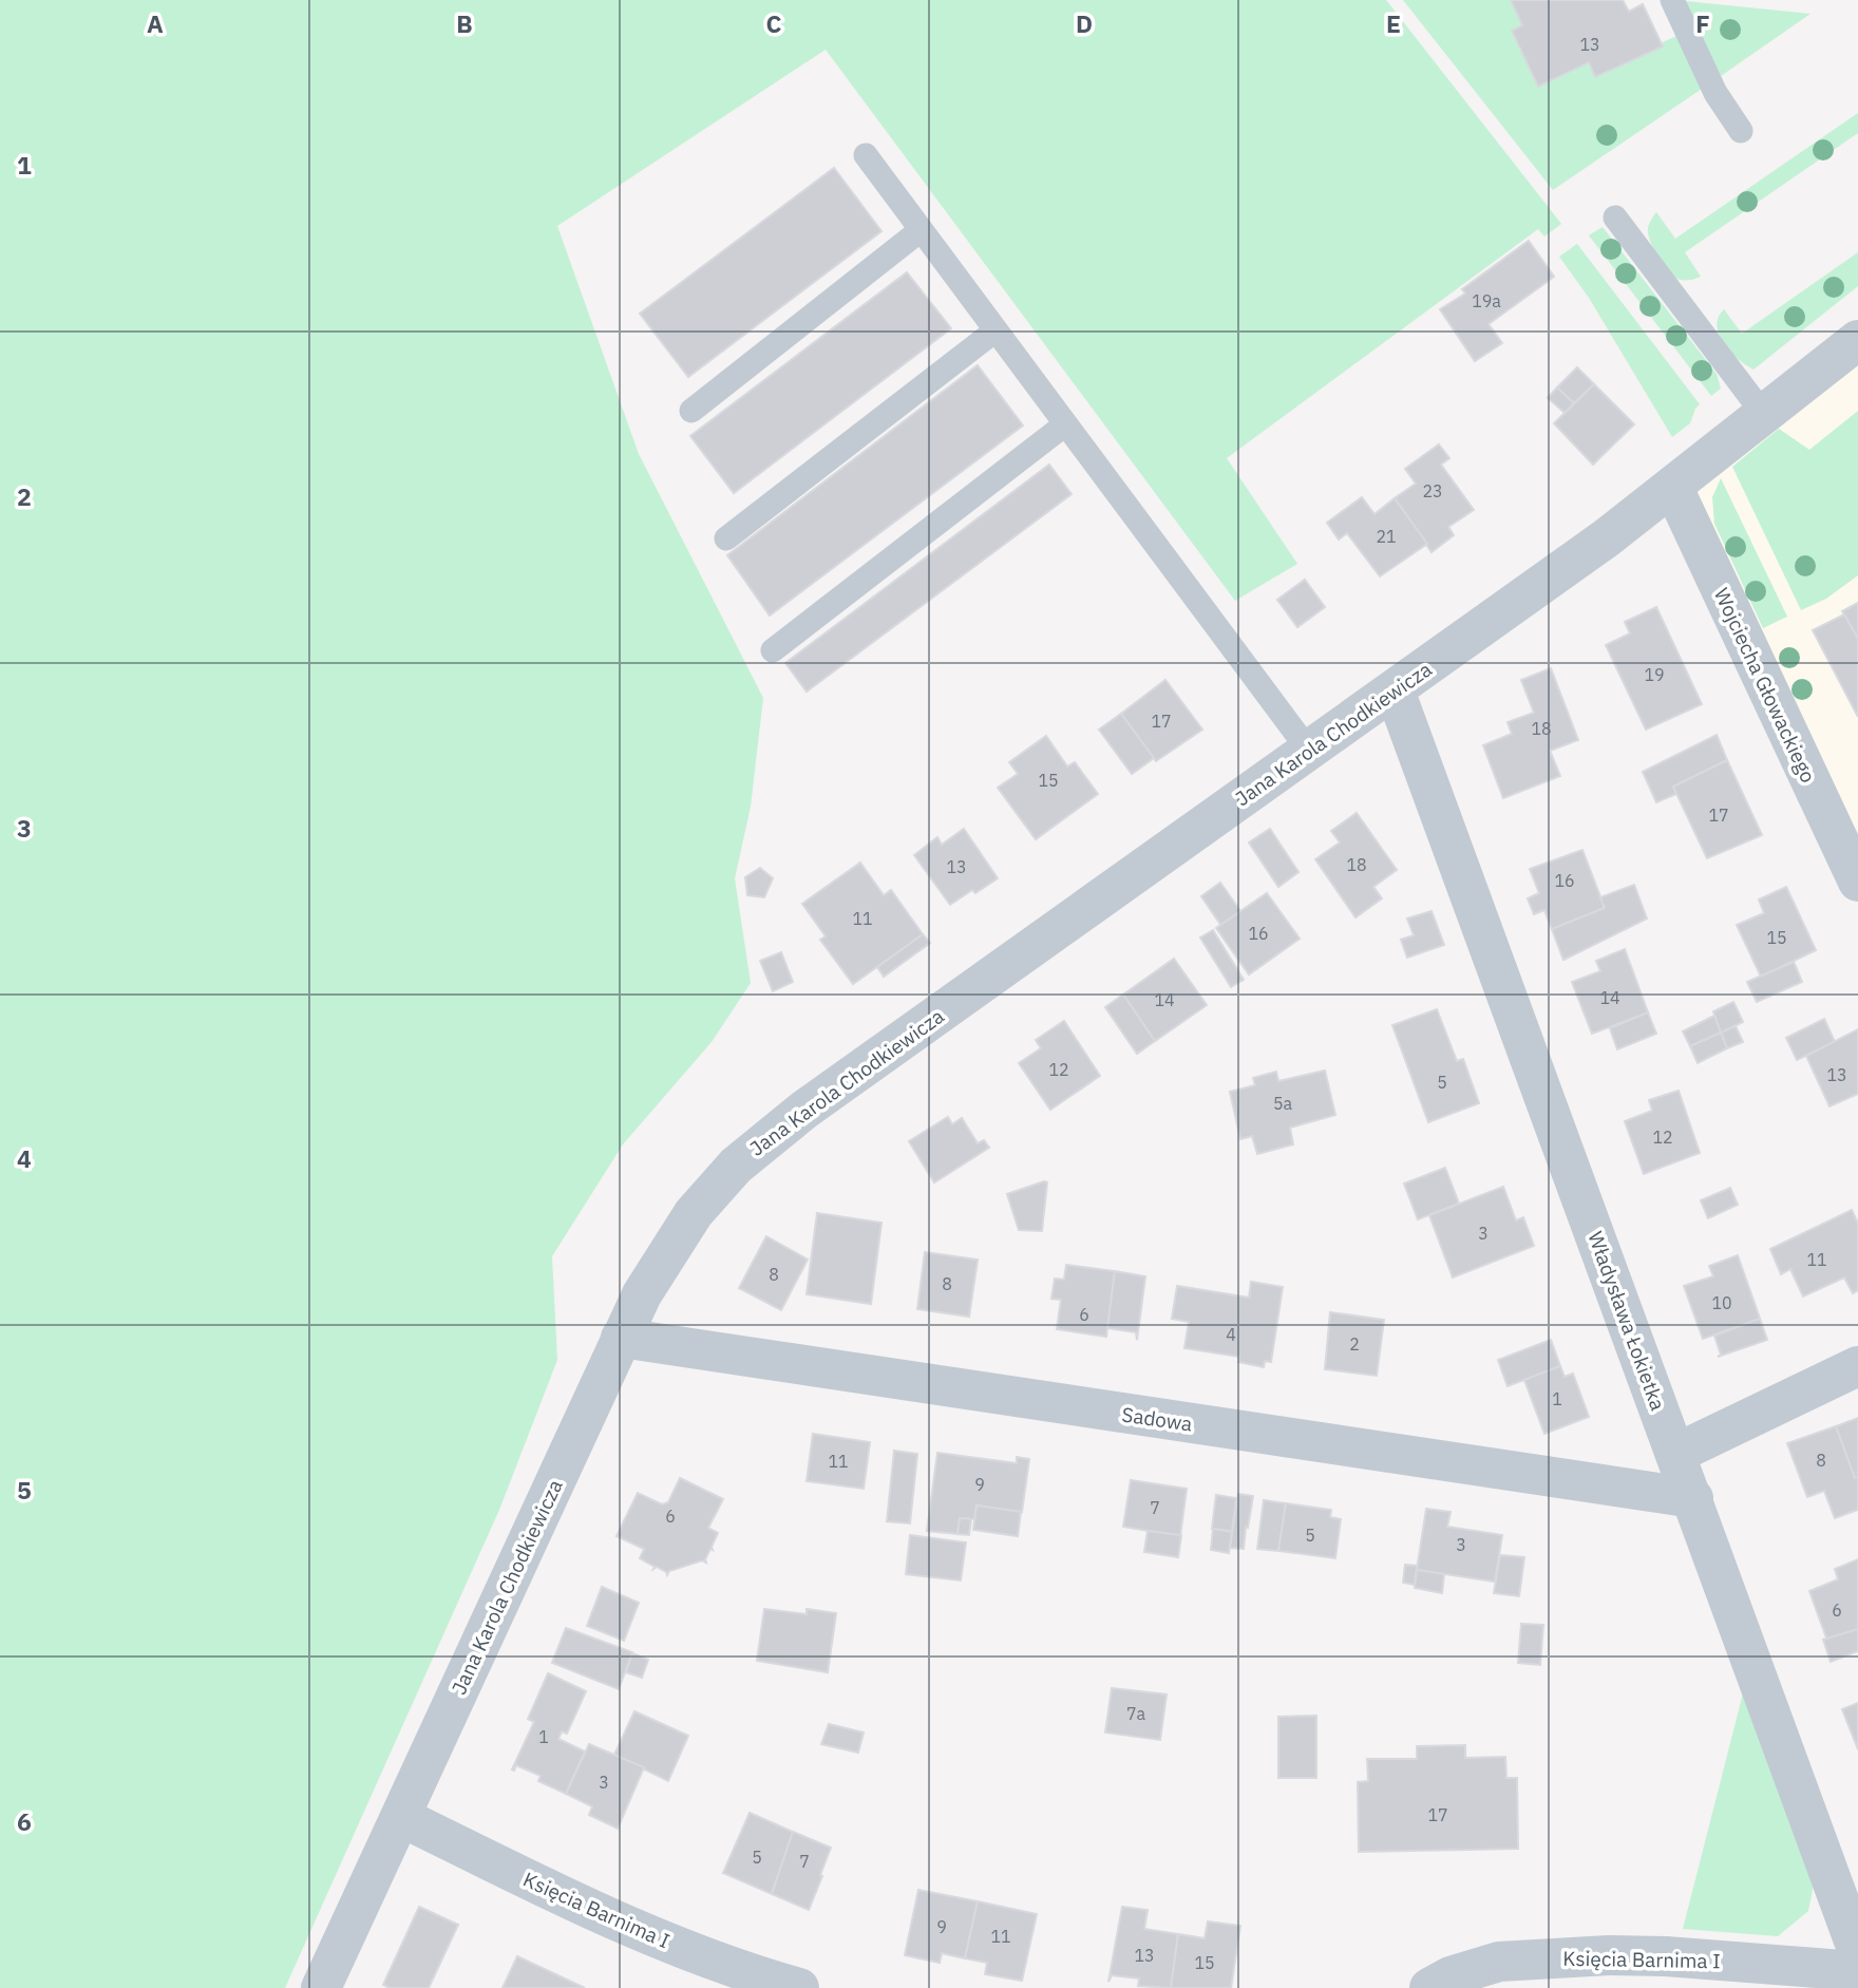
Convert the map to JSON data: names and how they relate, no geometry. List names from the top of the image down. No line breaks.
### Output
{"streets":{"street":["Wojciecha Głowackiego","Jana Karola Chodkiewicza","Władysława Łokietka","Sadowa","Księcia Barnima I"]},"crossings":[["Wojciecha Głowackiego","Jana Karola Chodkiewicza"],["Jana Karola Chodkiewicza","Władysława Łokietka"],["Jana Karola Chodkiewicza","Sadowa"],["Jana Karola Chodkiewicza","Księcia Barnima I"],["Władysława Łokietka","Sadowa"]],"house_numbers":["13","19a","23","21","19","17","18","15","17","18","13","16","11","16","15","14","14","12","13","5","5a","12","3","11","8","8","10","6","4","2","1","8","11","9","7","6","5","3","6","7a","1","3","17","5","7","9","11","13","15"],"grid":{"columns":["A","B","C","D","E","F"],"rows":["1","2","3","4","5","6"]}}
